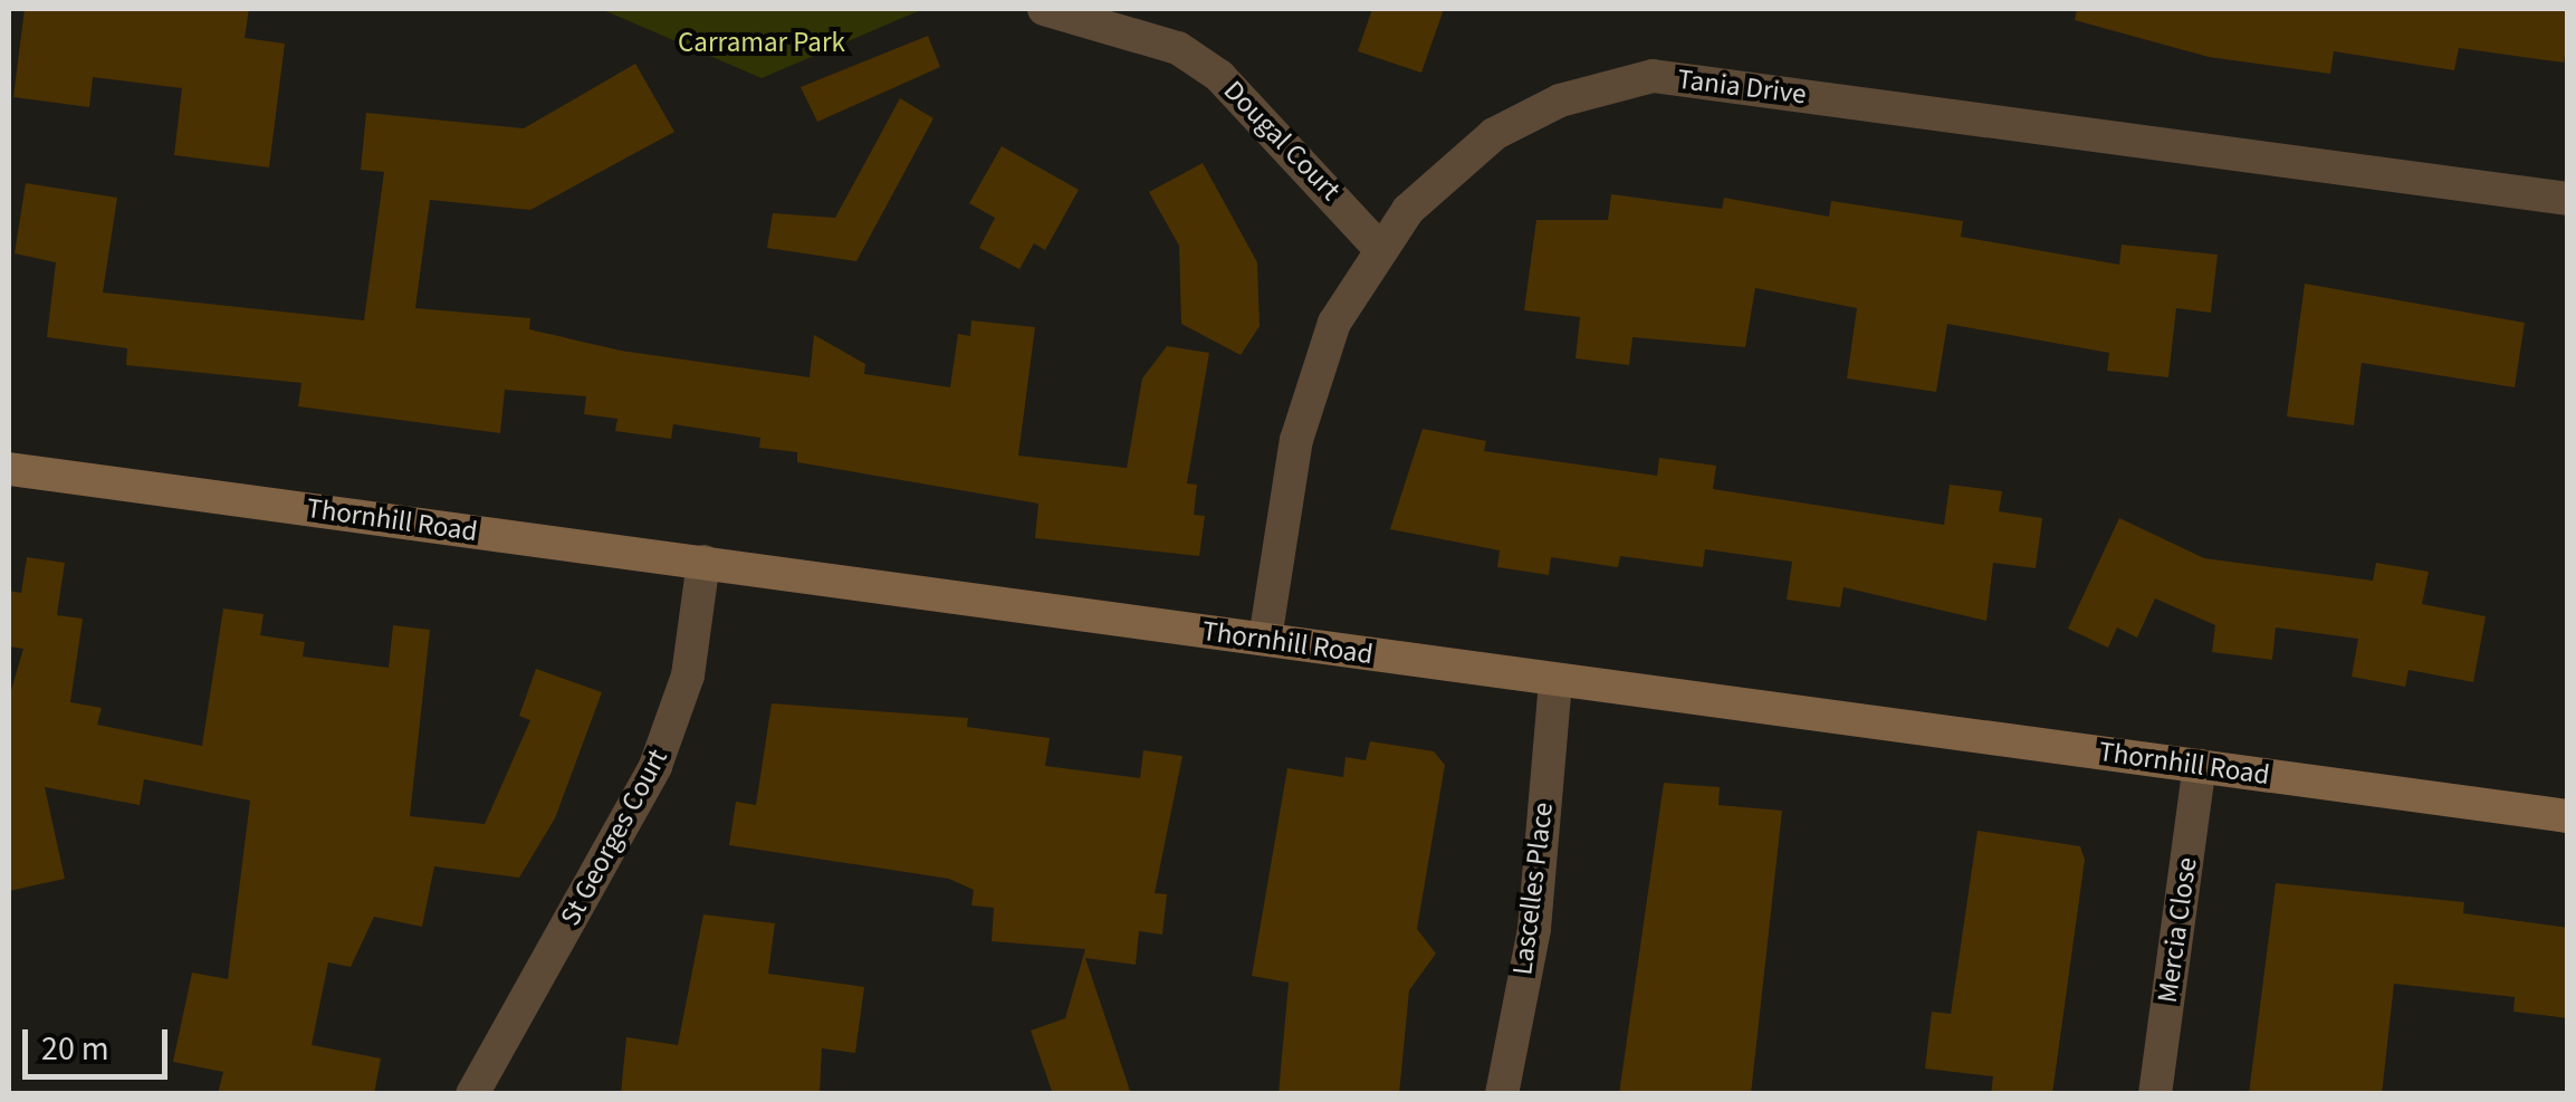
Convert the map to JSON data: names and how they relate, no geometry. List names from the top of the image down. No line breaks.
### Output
{"streets":{"street":["Tania Drive","Dougal Court","Thornhill Road","St Georges Court","Lascelles Place","Mercia Close"]},"crossings":[["Tania Drive","Dougal Court"],["Tania Drive","Thornhill Road"],["Thornhill Road","St Georges Court"],["Thornhill Road","Lascelles Place"],["Thornhill Road","Mercia Close"]],"parks":["Carramar Park"],"scale_bar":"20 m"}
